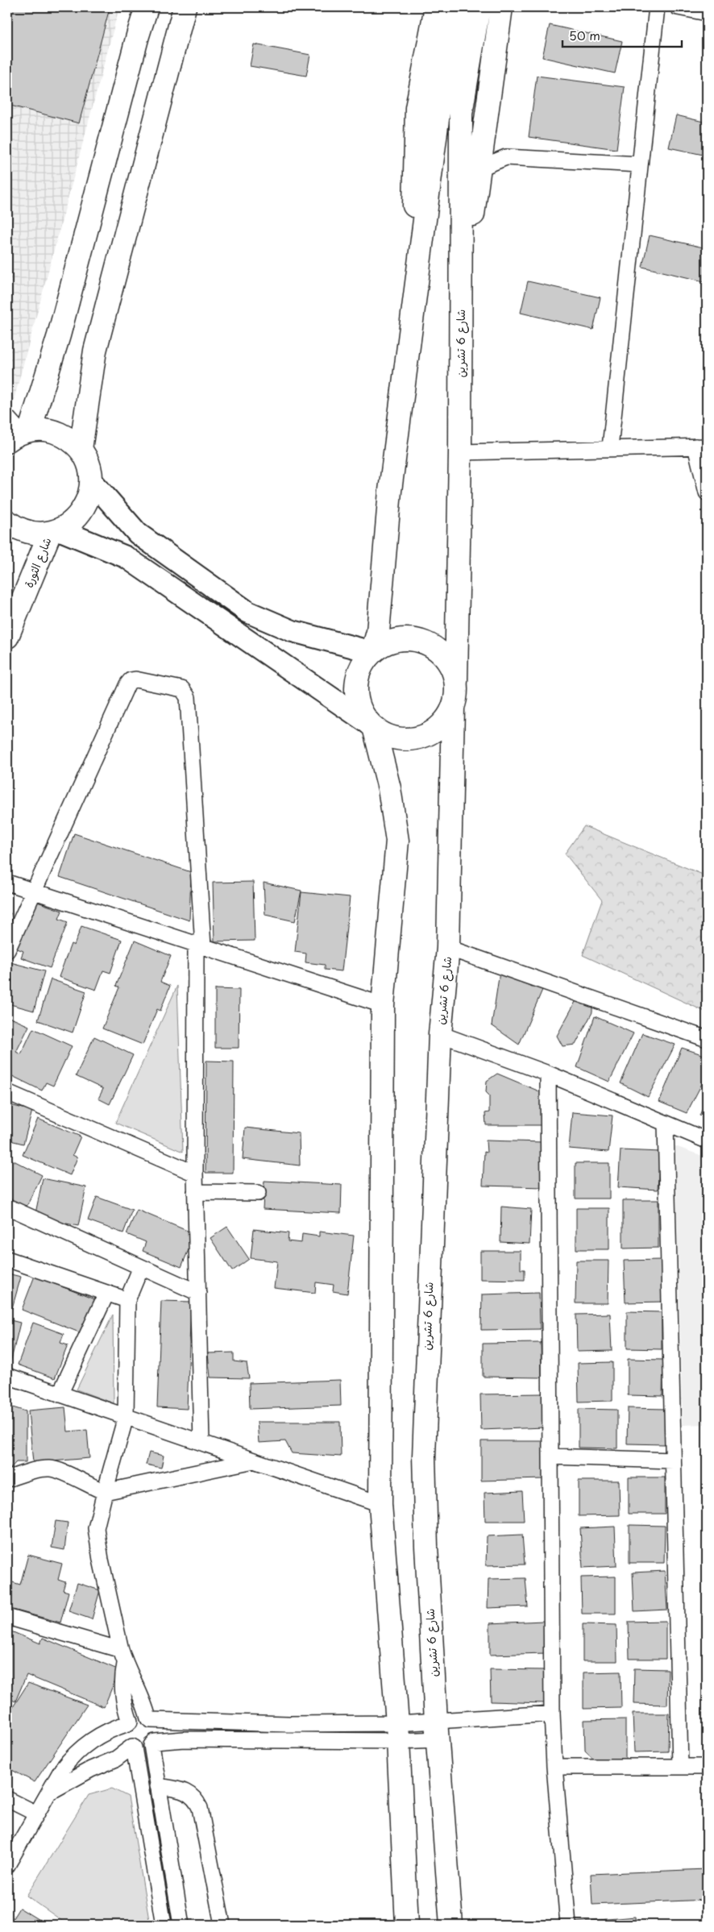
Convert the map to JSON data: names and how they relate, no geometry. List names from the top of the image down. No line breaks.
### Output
{"streets":{"main road":["شارع 6 تشرين","شارع الثورة"]},"scale_bar":"50 m"}
